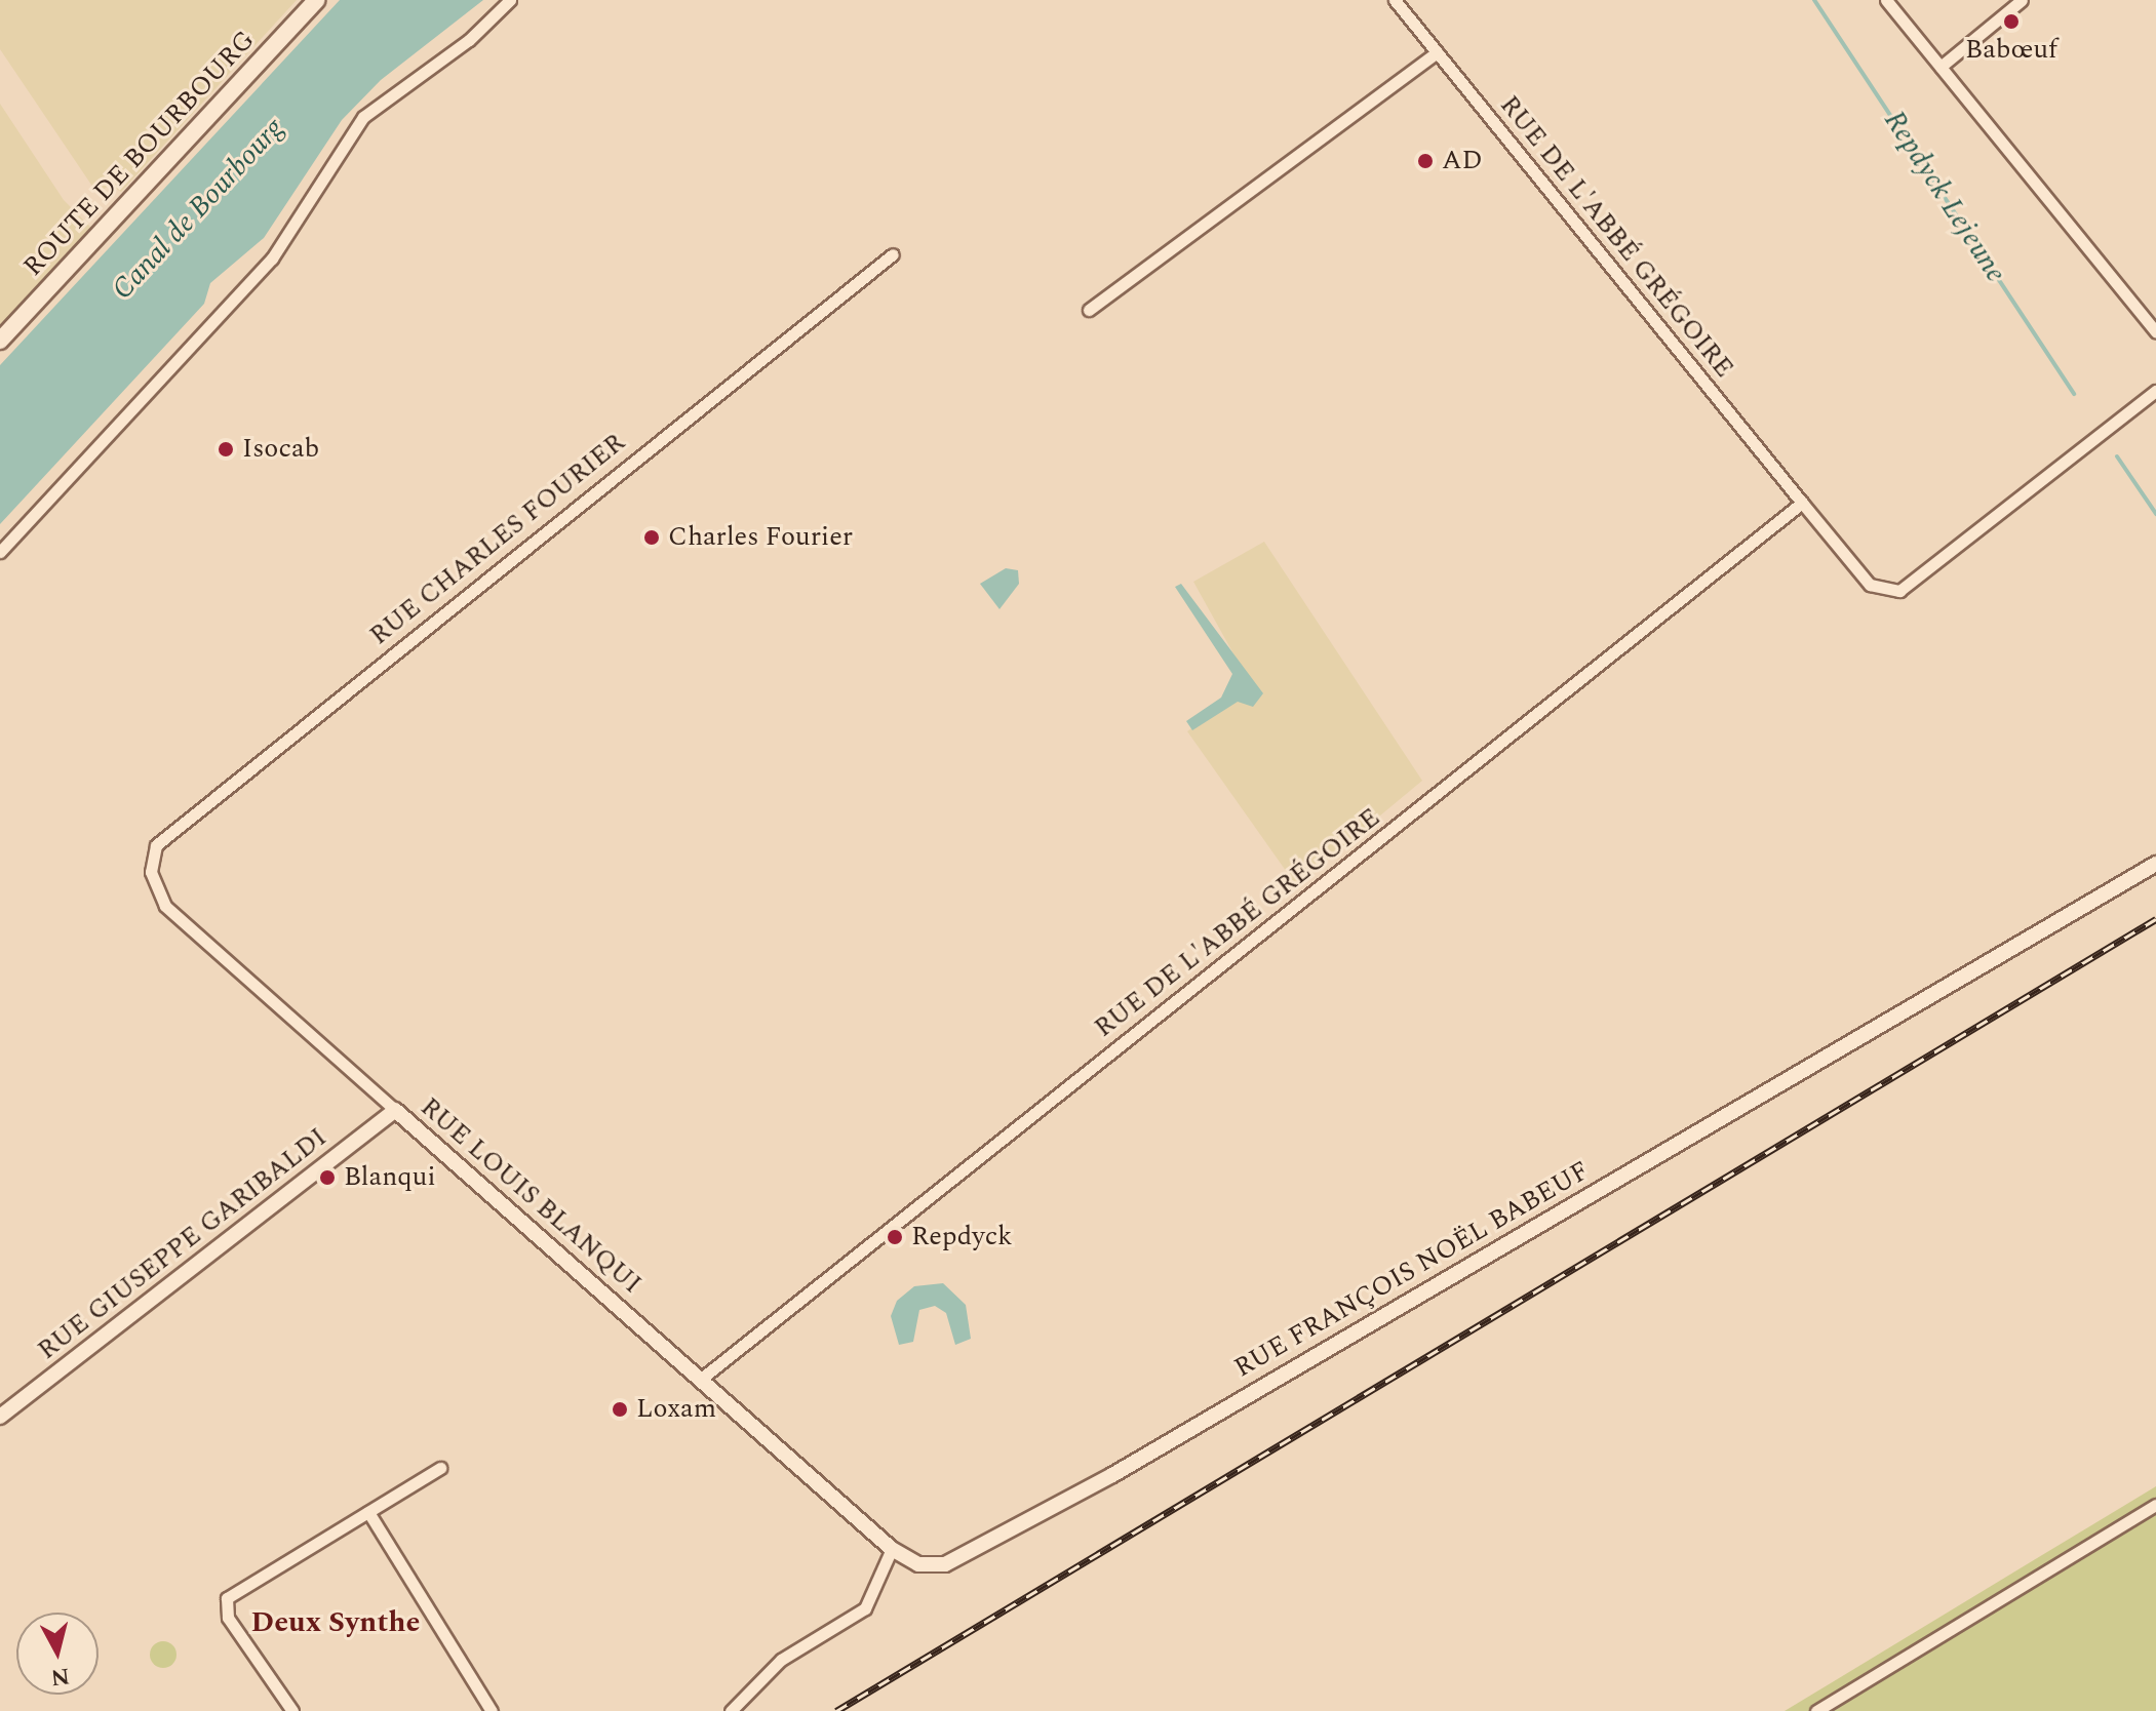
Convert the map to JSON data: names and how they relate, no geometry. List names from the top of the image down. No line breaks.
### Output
{"streets":{"main road":["ROUTE DE BOURBOURG"],"street":["RUE DE L'ABBÉ GRÉGOIRE","RUE CHARLES FOURIER","RUE LOUIS BLANQUI","RUE GIUSEPPE GARIBALDI","RUE FRANÇOIS NOËL BABEUF"]},"crossings":[["RUE DE L'ABBÉ GRÉGOIRE","RUE LOUIS BLANQUI"],["RUE CHARLES FOURIER","RUE LOUIS BLANQUI"],["RUE LOUIS BLANQUI","RUE GIUSEPPE GARIBALDI"],["RUE LOUIS BLANQUI","RUE FRANÇOIS NOËL BABEUF"]],"districts":["Deux Synthe"],"water":["Repdyck Lejeune","Canal de Bourbourg"],"places":["Babœuf","AD","Isocab","Charles Fourier","Blanqui","Repdyck","Loxam"],"north":"bottom"}
